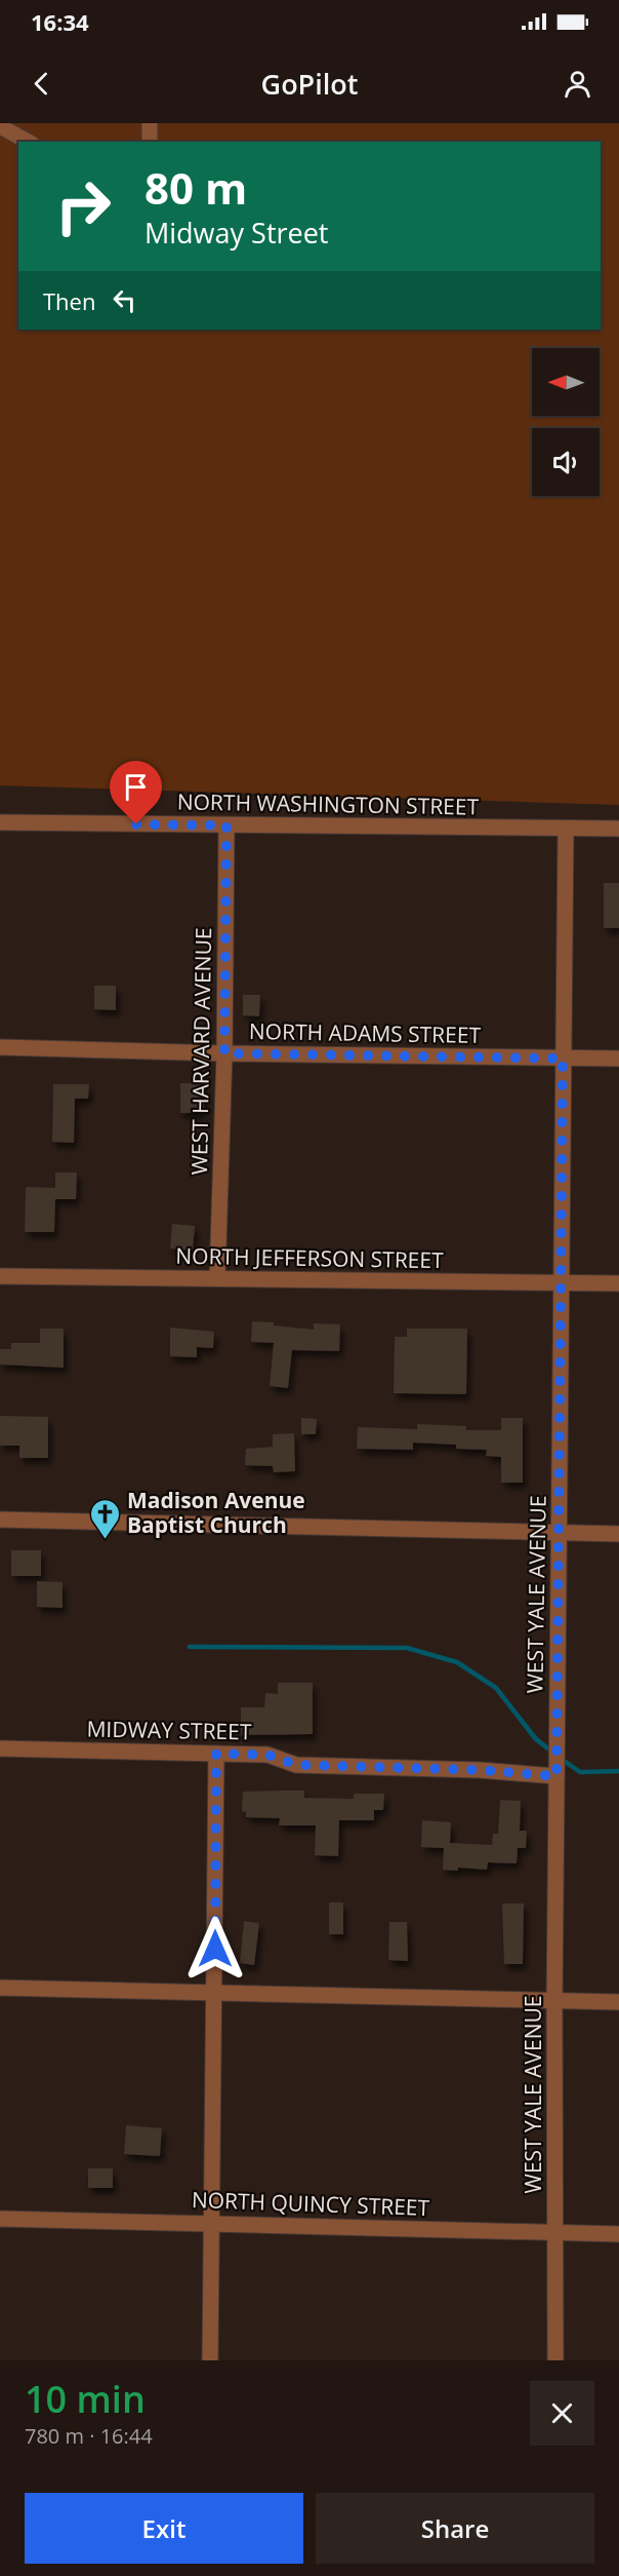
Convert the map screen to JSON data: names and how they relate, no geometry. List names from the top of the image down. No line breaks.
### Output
{"streets":{"street":["NORTH WASHINGTON STREET","NORTH ADAMS STREET","WEST HARVARD AVENUE","NORTH JEFFERSON STREET","WEST YALE AVENUE","MIDWAY STREET","NORTH QUINCY STREET"]},"crossings":[["NORTH WASHINGTON STREET","WEST HARVARD AVENUE"],["NORTH WASHINGTON STREET","WEST YALE AVENUE"],["NORTH ADAMS STREET","WEST HARVARD AVENUE"],["NORTH ADAMS STREET","WEST YALE AVENUE"],["WEST HARVARD AVENUE","NORTH JEFFERSON STREET"],["NORTH JEFFERSON STREET","WEST YALE AVENUE"],["WEST YALE AVENUE","MIDWAY STREET"],["WEST YALE AVENUE","NORTH QUINCY STREET"]],"places":{"church":["Madison Avenue Baptist Church"]},"north":"left","page":{"status":"16:34","header":"GoPilot","turn":["80 m","Midway Street"],"then":"Then","heading":["10 min","780 m · 16:44"],"buttons":["Exit","Share"]}}
